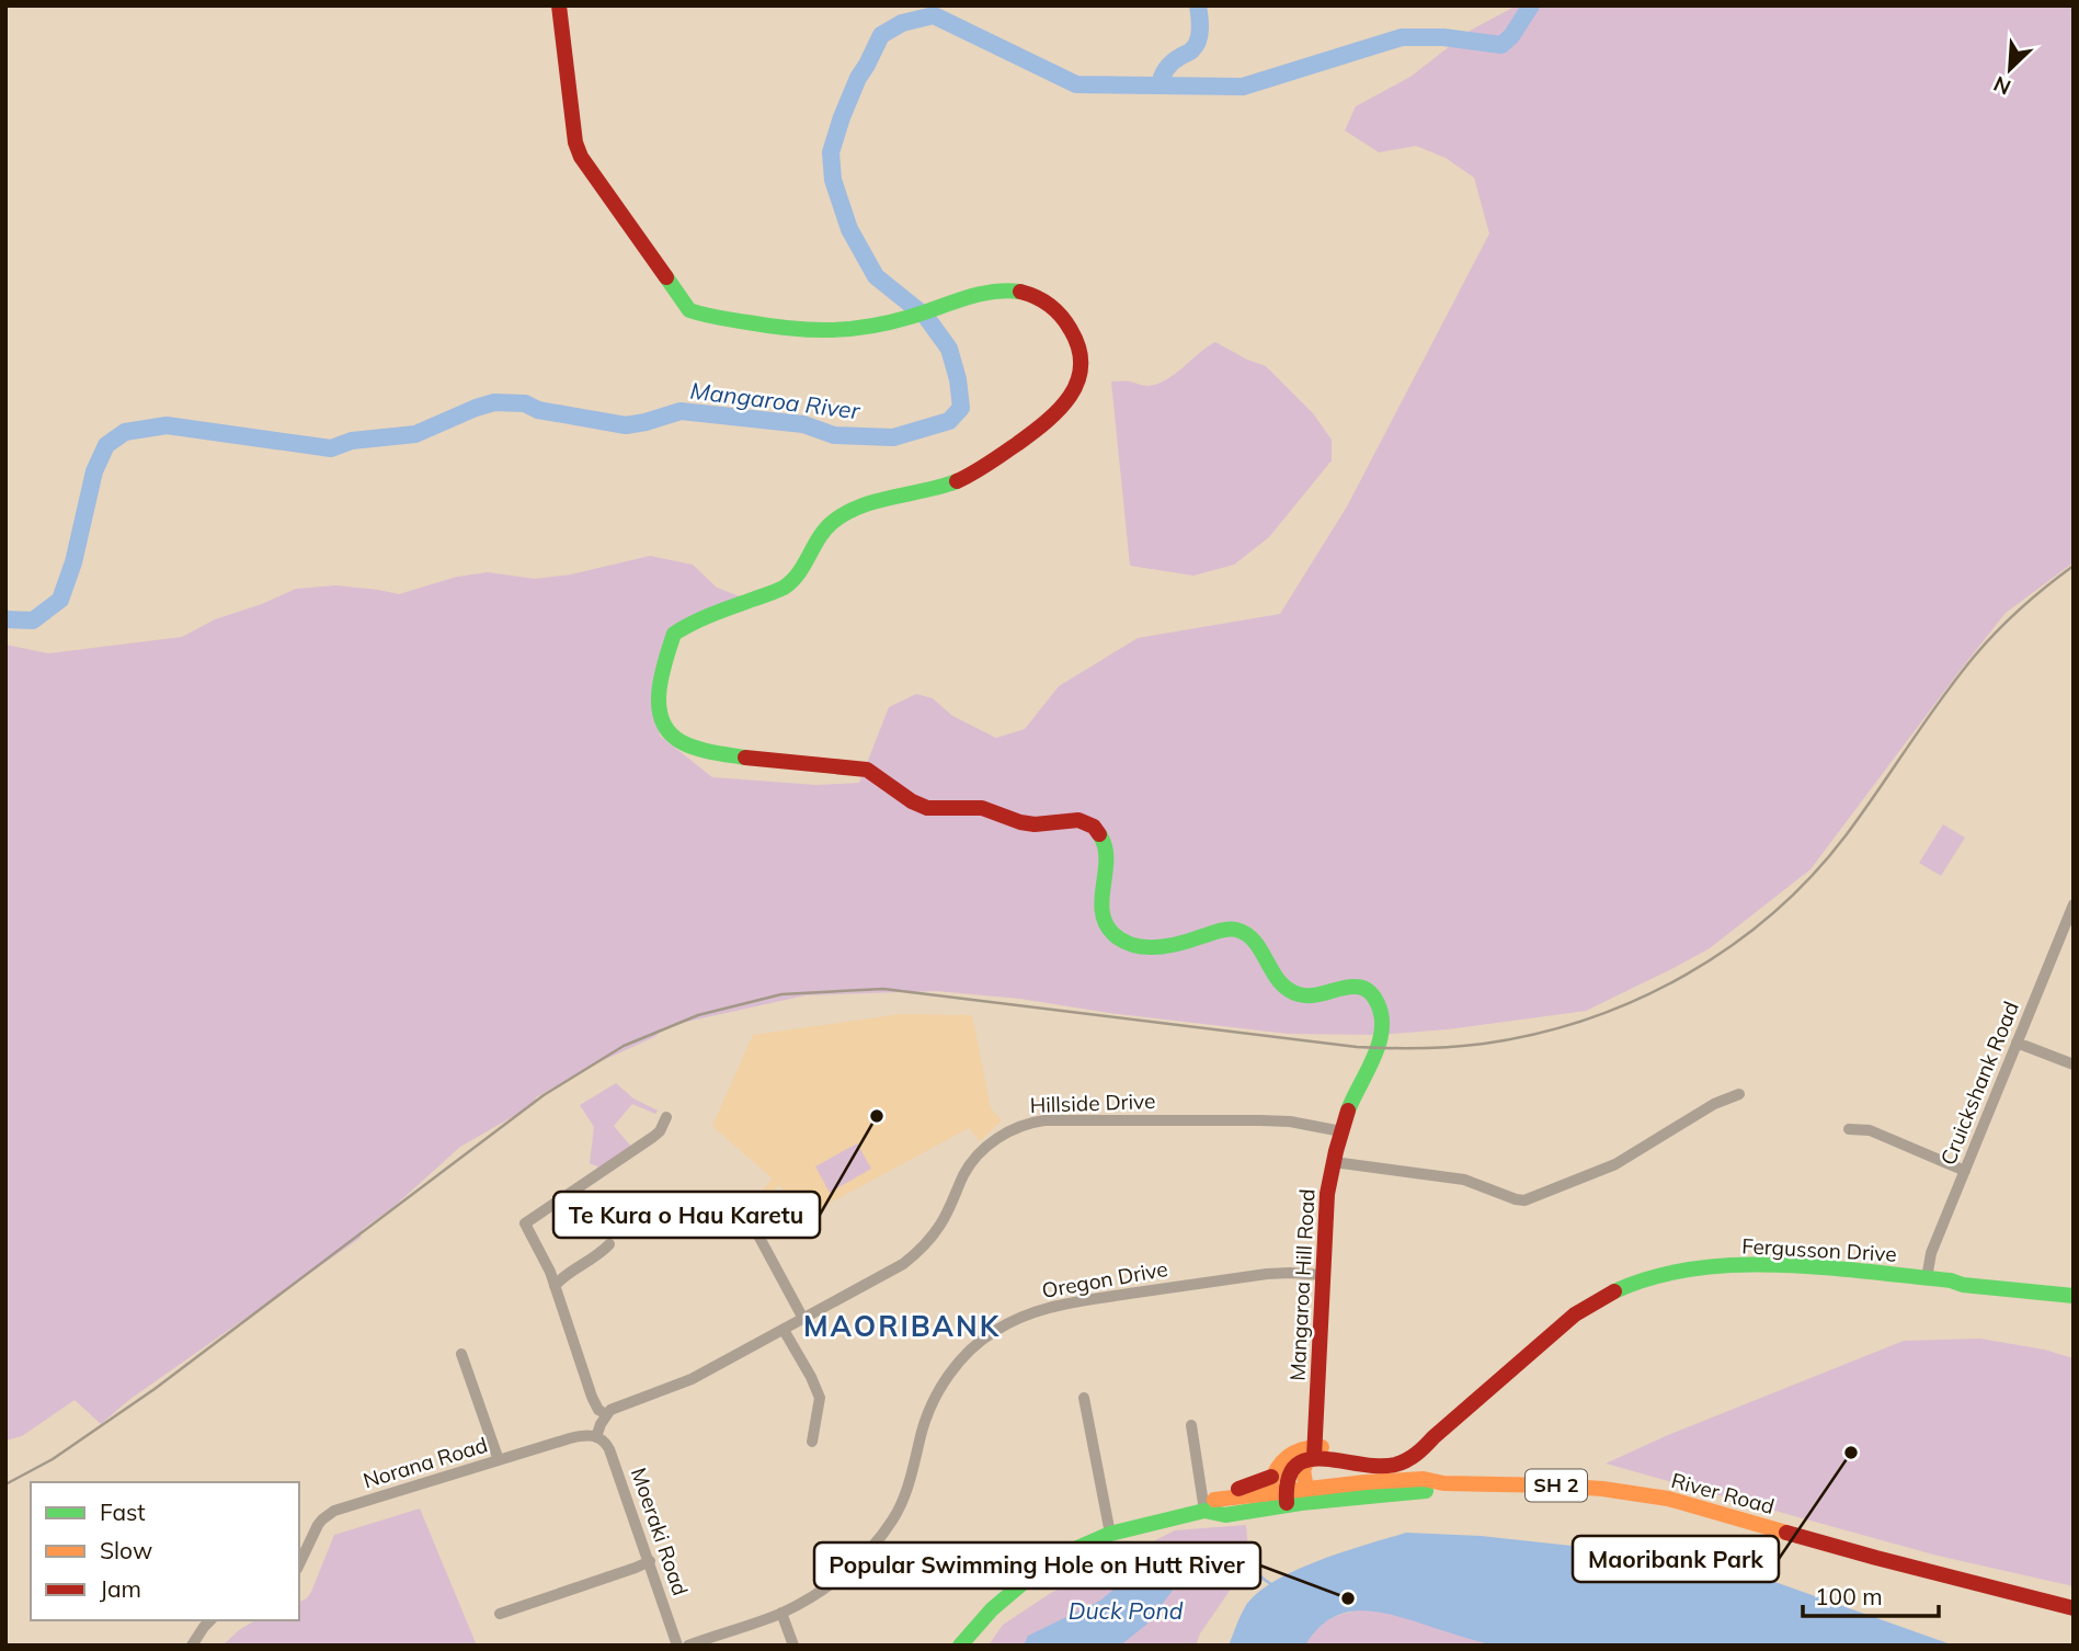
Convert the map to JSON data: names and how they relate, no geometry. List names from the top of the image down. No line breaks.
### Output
{"streets":{"main road":["Fergusson Drive","Mangaroa Hill Road","SH 2","River Road"],"street":["Cruickshank Road","Hillside Drive","Oregon Drive","Norana Road","Moeraki Road"]},"crossings":[["Cruickshank Road","Fergusson Drive"],["Hillside Drive","Mangaroa Hill Road"],["Fergusson Drive","Mangaroa Hill Road"],["Oregon Drive","Mangaroa Hill Road"],["Mangaroa Hill Road","River Road"],["Norana Road","Moeraki Road"],["SH 2","River Road"]],"districts":["MAORIBANK"],"water":["Mangaroa River","Duck Pond"],"places":["Te Kura o Hau Karetu","Maoribank Park","Popular Swimming Hole on Hutt River"],"legend":["Fast","Slow","Jam"],"scale_bar":"100 m","north":"bottom left"}
